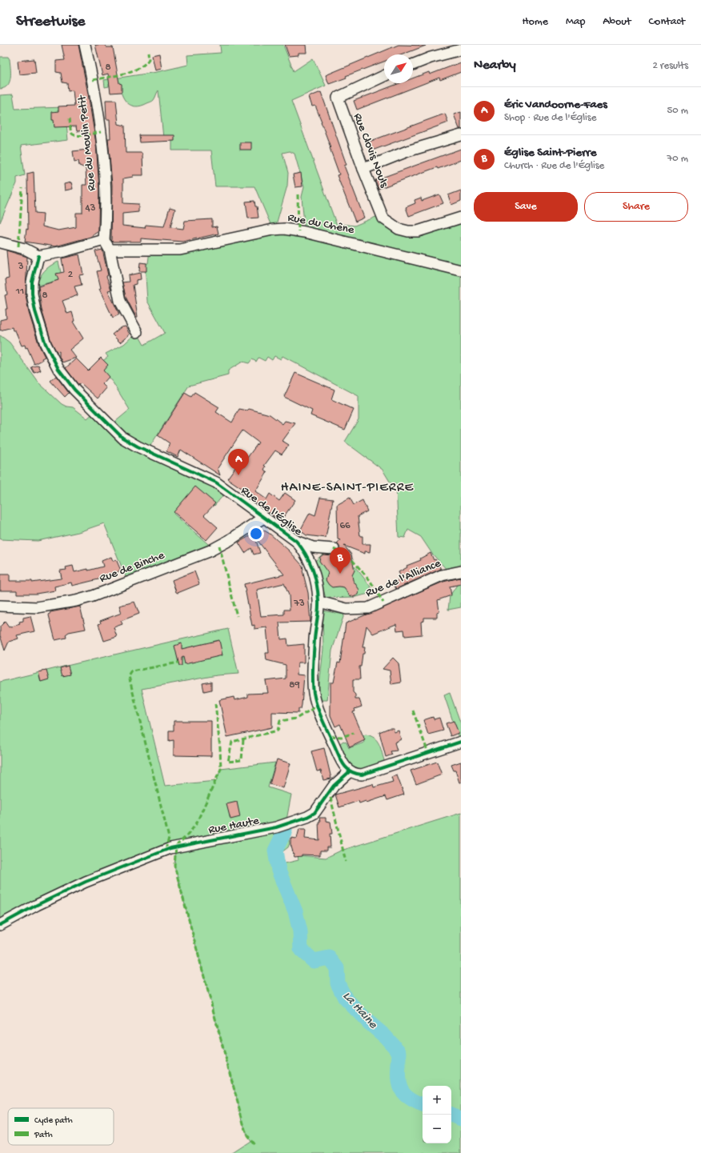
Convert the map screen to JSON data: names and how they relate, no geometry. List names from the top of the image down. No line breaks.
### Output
{"streets":{"street":["Rue du Moulin Petit","Rue Clovis Nouls","Rue du Chêne","Rue de l'Église","Rue de Binche","Rue de l'Alliance","Rue Haute"]},"crossings":[["Rue de l'Église","Rue de Binche"],["Rue de l'Église","Rue de l'Alliance"],["Rue de l'Église","Rue Haute"]],"districts":["HAINE-SAINT-PIERRE"],"water":["La Haine"],"house_numbers":["8","43","3","2","11","8","66","73","89"],"legend":["Cycle path","Path"],"north":"top right","page":{"header":"Streetwise","nav":["Home","Map","About","Contact"],"heading":["Nearby","2 results"],"list":[{"mark":"A","name":"Éric Vandoorne-Faes","note":"Shop · Rue de l'Église","value":"50 m"},{"mark":"B","name":"Église Saint-Pierre","note":"Church · Rue de l'Église","value":"70 m"}],"buttons":["Save","Share"],"pins":["A","B"],"map_buttons":["+","−"]}}
